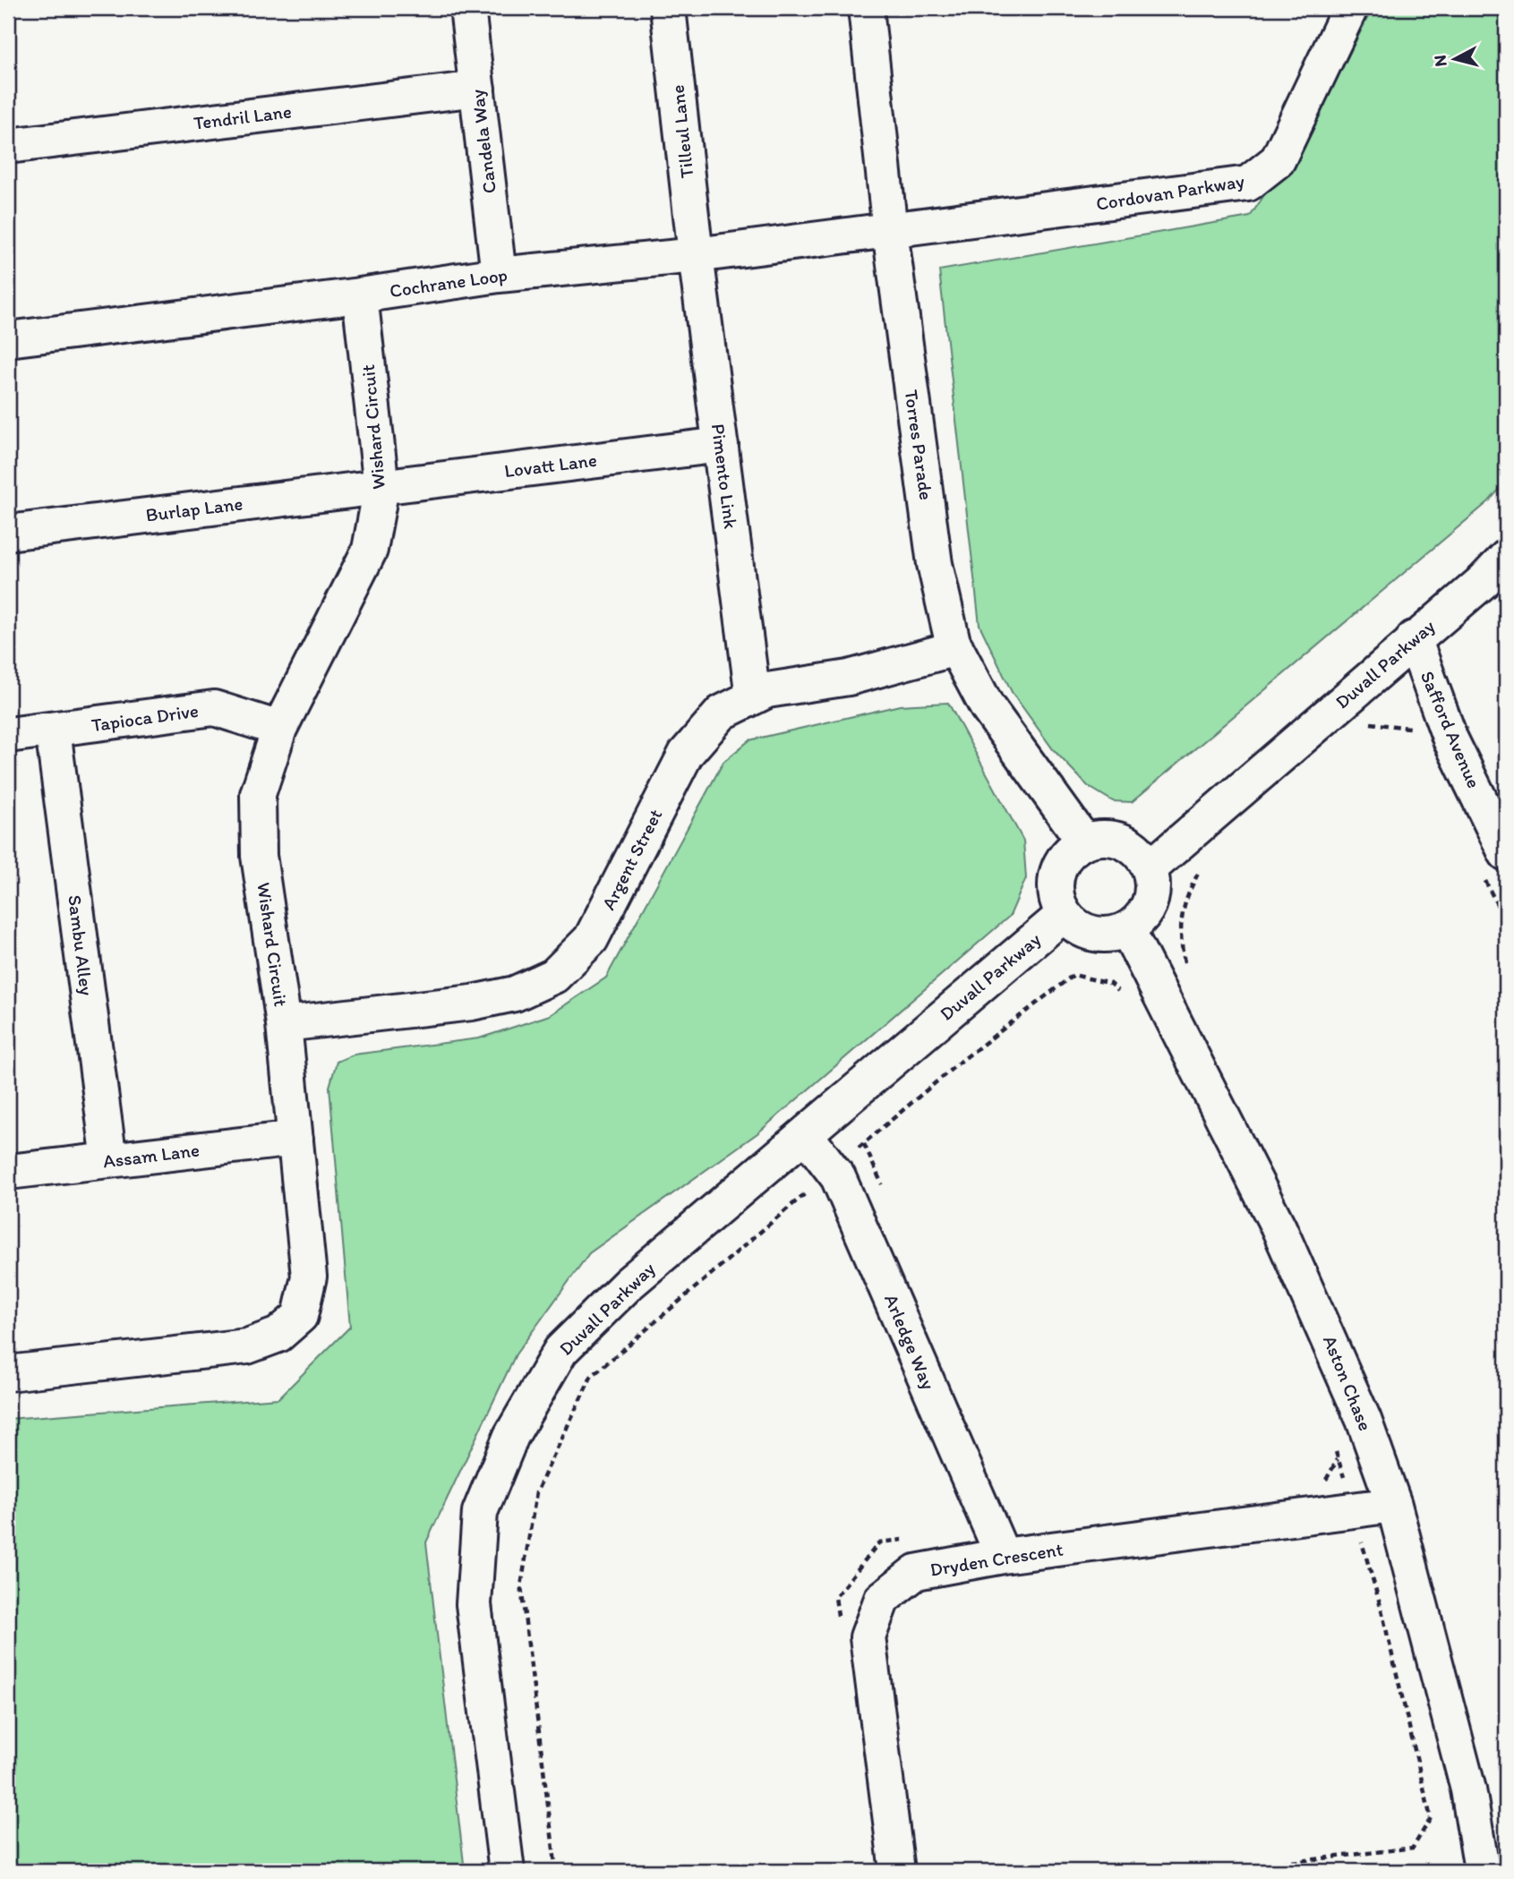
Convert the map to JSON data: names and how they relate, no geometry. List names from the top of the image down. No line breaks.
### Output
{"streets":{"street":["Tendril Lane","Tilleul Lane","Candela Way","Cordovan Parkway","Cochrane Loop","Wishard Circuit","Torres Parade","Lovatt Lane","Pimento Link","Burlap Lane","Duvall Parkway","Tapioca Drive","Safford Avenue","Argent Street","Sambu Alley","Assam Lane","Arledge Way","Aston Chase","Dryden Crescent"]},"crossings":[["Tendril Lane","Candela Way"],["Tilleul Lane","Cochrane Loop"],["Tilleul Lane","Pimento Link"],["Candela Way","Cochrane Loop"],["Cordovan Parkway","Cochrane Loop"],["Cordovan Parkway","Torres Parade"],["Cochrane Loop","Wishard Circuit"],["Cochrane Loop","Torres Parade"],["Cochrane Loop","Pimento Link"],["Wishard Circuit","Lovatt Lane"],["Wishard Circuit","Burlap Lane"],["Wishard Circuit","Tapioca Drive"],["Wishard Circuit","Argent Street"],["Wishard Circuit","Assam Lane"],["Torres Parade","Duvall Parkway"],["Torres Parade","Argent Street"],["Torres Parade","Aston Chase"],["Lovatt Lane","Pimento Link"],["Lovatt Lane","Burlap Lane"],["Pimento Link","Argent Street"],["Duvall Parkway","Safford Avenue"],["Duvall Parkway","Arledge Way"],["Duvall Parkway","Aston Chase"],["Tapioca Drive","Sambu Alley"],["Sambu Alley","Assam Lane"],["Arledge Way","Dryden Crescent"],["Aston Chase","Dryden Crescent"]],"north":"left"}
